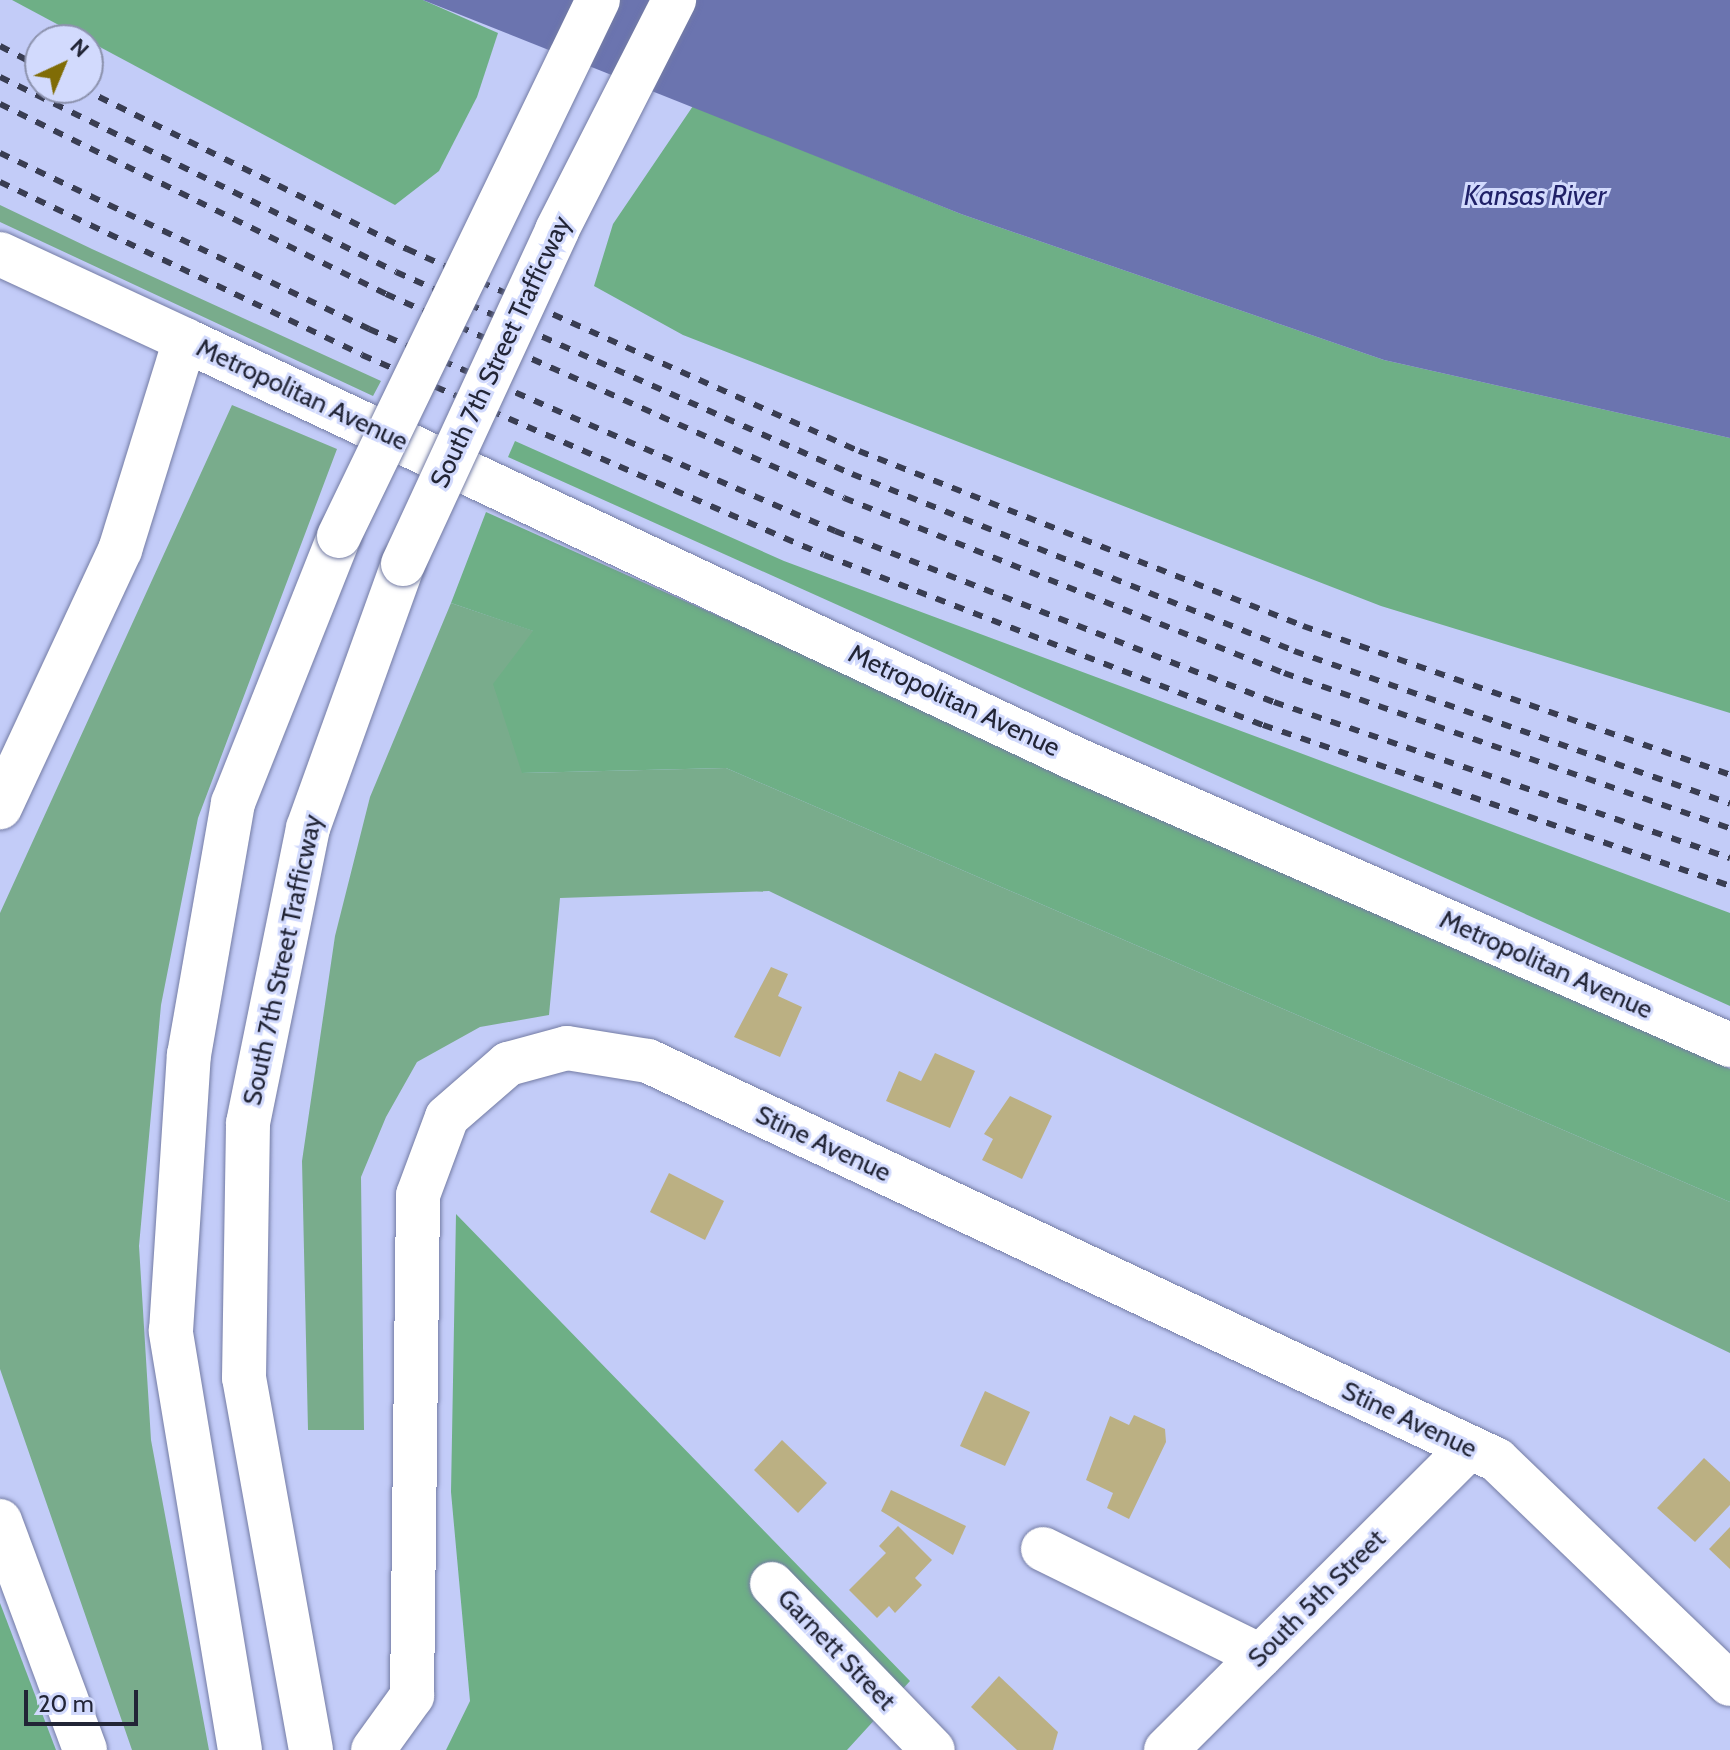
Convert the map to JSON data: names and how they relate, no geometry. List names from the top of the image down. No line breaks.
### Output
{"streets":{"street":["South 7th Street Trafficway","Metropolitan Avenue","Stine Avenue","South 5th Street","Garnett Street"]},"crossings":[["Stine Avenue","South 5th Street"]],"water":["Kansas River"],"scale_bar":"20 m","north":"top right"}
